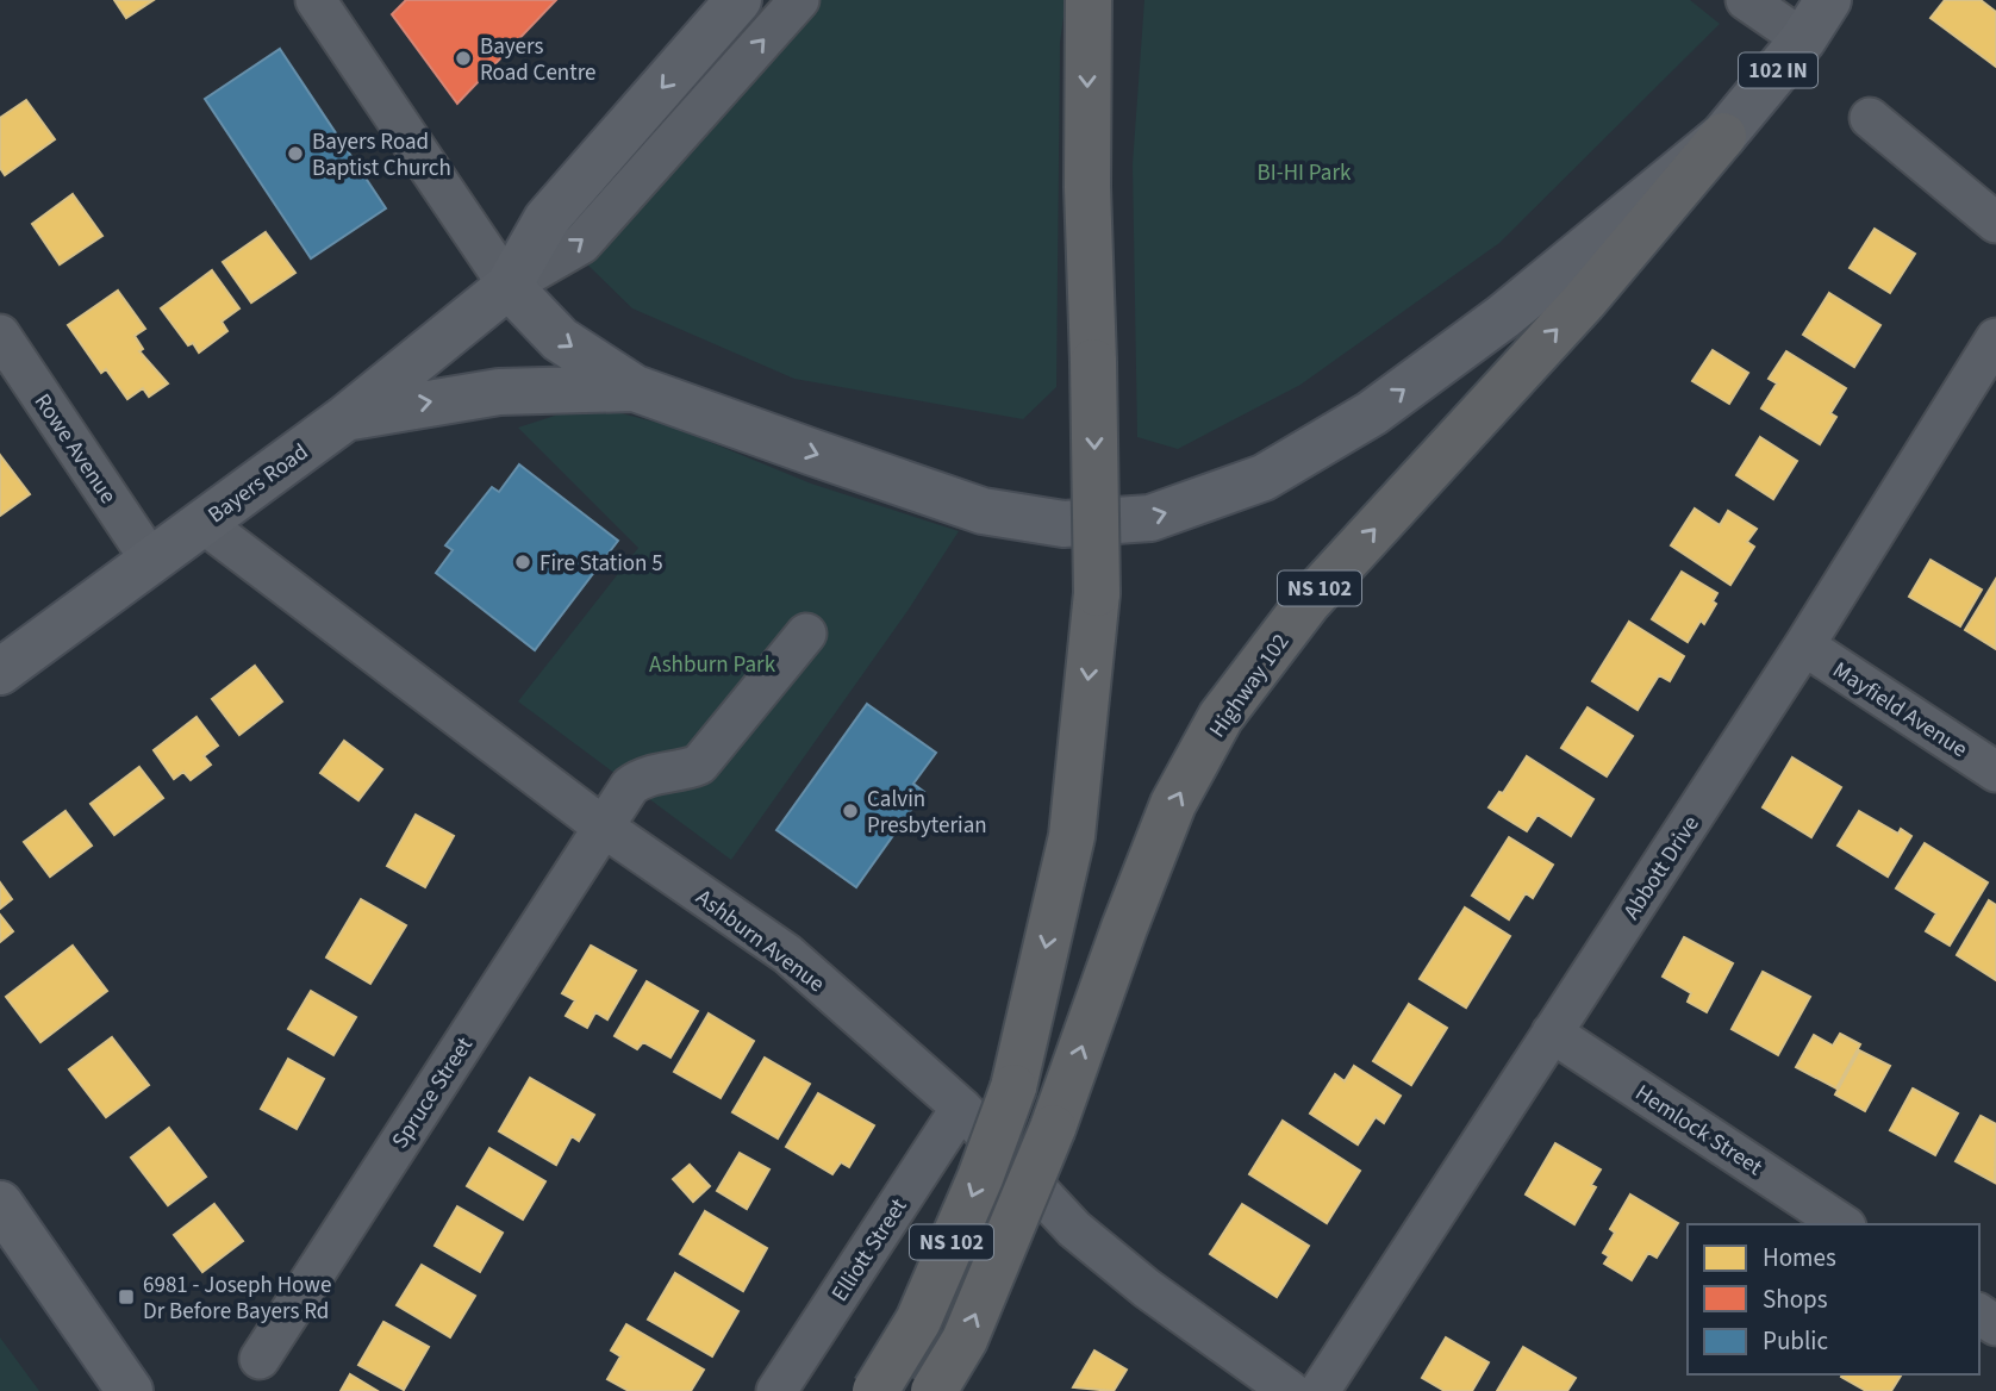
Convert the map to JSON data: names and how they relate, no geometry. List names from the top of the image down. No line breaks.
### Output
{"streets":{"highway":["NS 102","Highway 102"],"main road":["102 IN","Bayers Road"],"street":["Rowe Avenue","Mayfield Avenue","Abbott Drive","Ashburn Avenue","Spruce Street","Hemlock Street","Elliott Street"]},"crossings":[["102 IN","Highway 102"],["Rowe Avenue","Bayers Road"],["Bayers Road","Ashburn Avenue"],["Mayfield Avenue","Abbott Drive"],["Abbott Drive","Hemlock Street"],["Ashburn Avenue","Spruce Street"],["Ashburn Avenue","Elliott Street"]],"parks":["BI-HI Park","Ashburn Park"],"places":{"other":["Bayers Road Centre","Bayers Road Baptist Church","Fire Station 5","Calvin Presbyterian"],"transit":["6981 - Joseph Howe Dr Before Bayers Rd"]},"legend":["Homes","Shops","Public"]}
